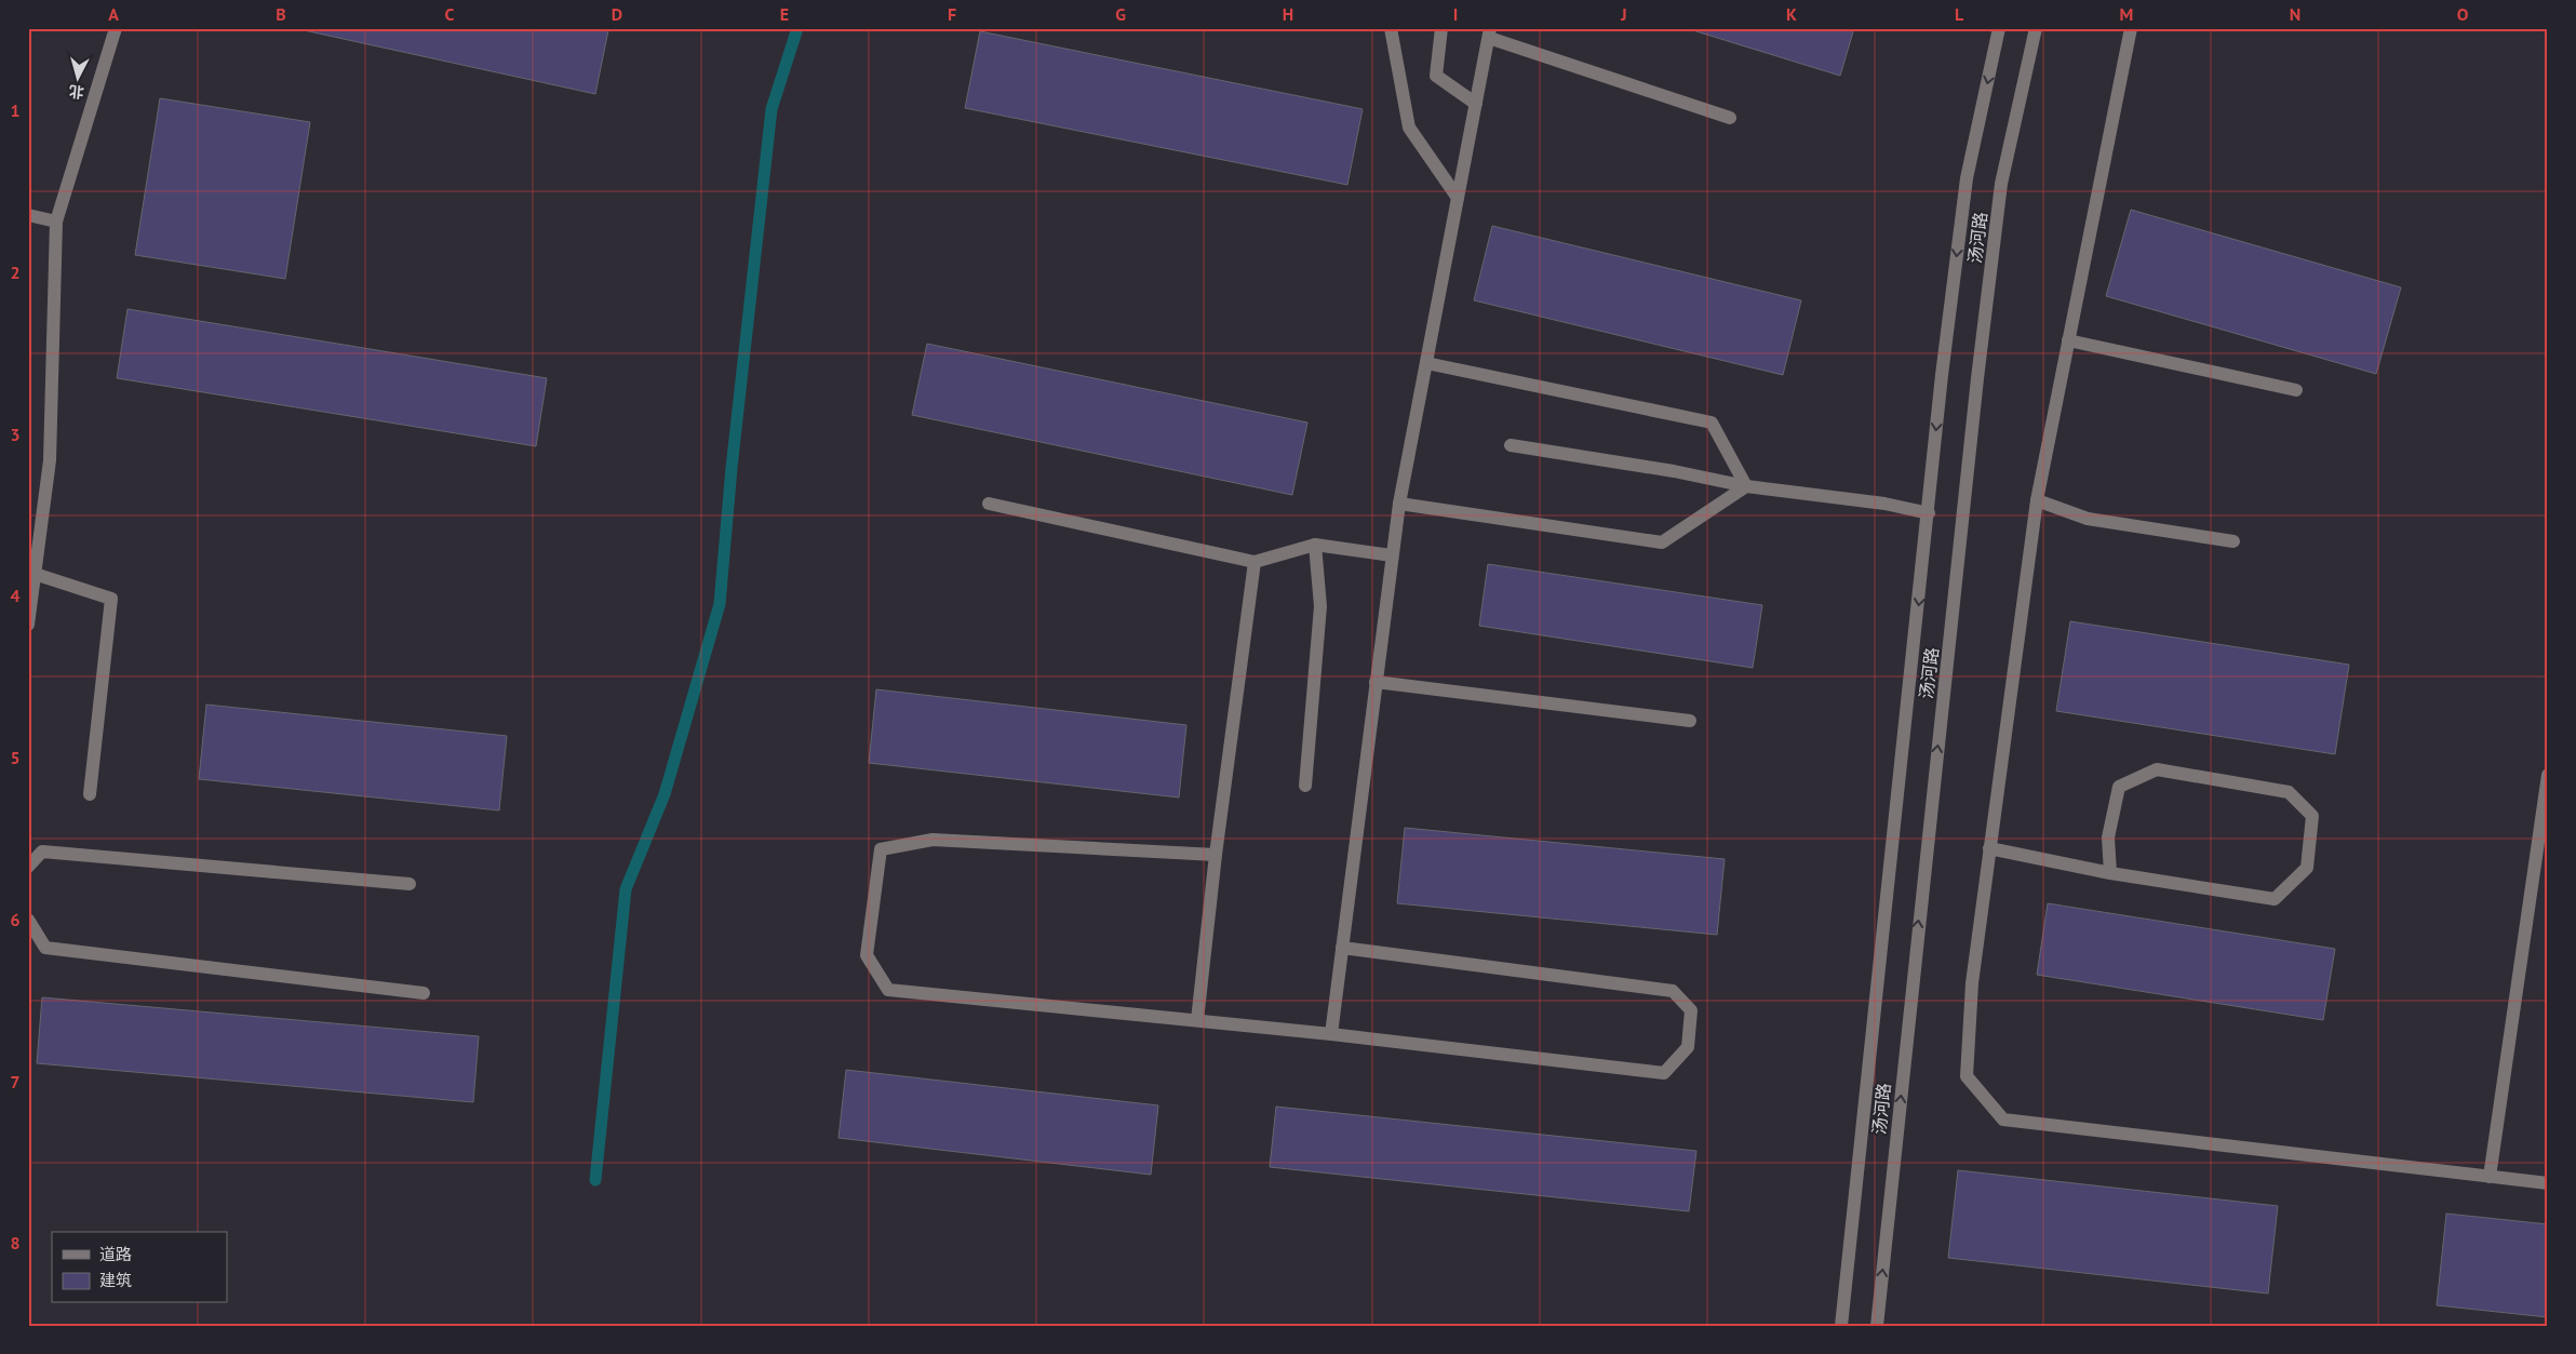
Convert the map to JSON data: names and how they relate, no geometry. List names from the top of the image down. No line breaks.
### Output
{"streets":{"street":["汤河路"]},"legend":["道路","建筑"],"north":"bottom","grid":{"columns":["A","B","C","D","E","F","G","H","I","J","K","L","M","N","O"],"rows":["1","2","3","4","5","6","7","8"]}}
